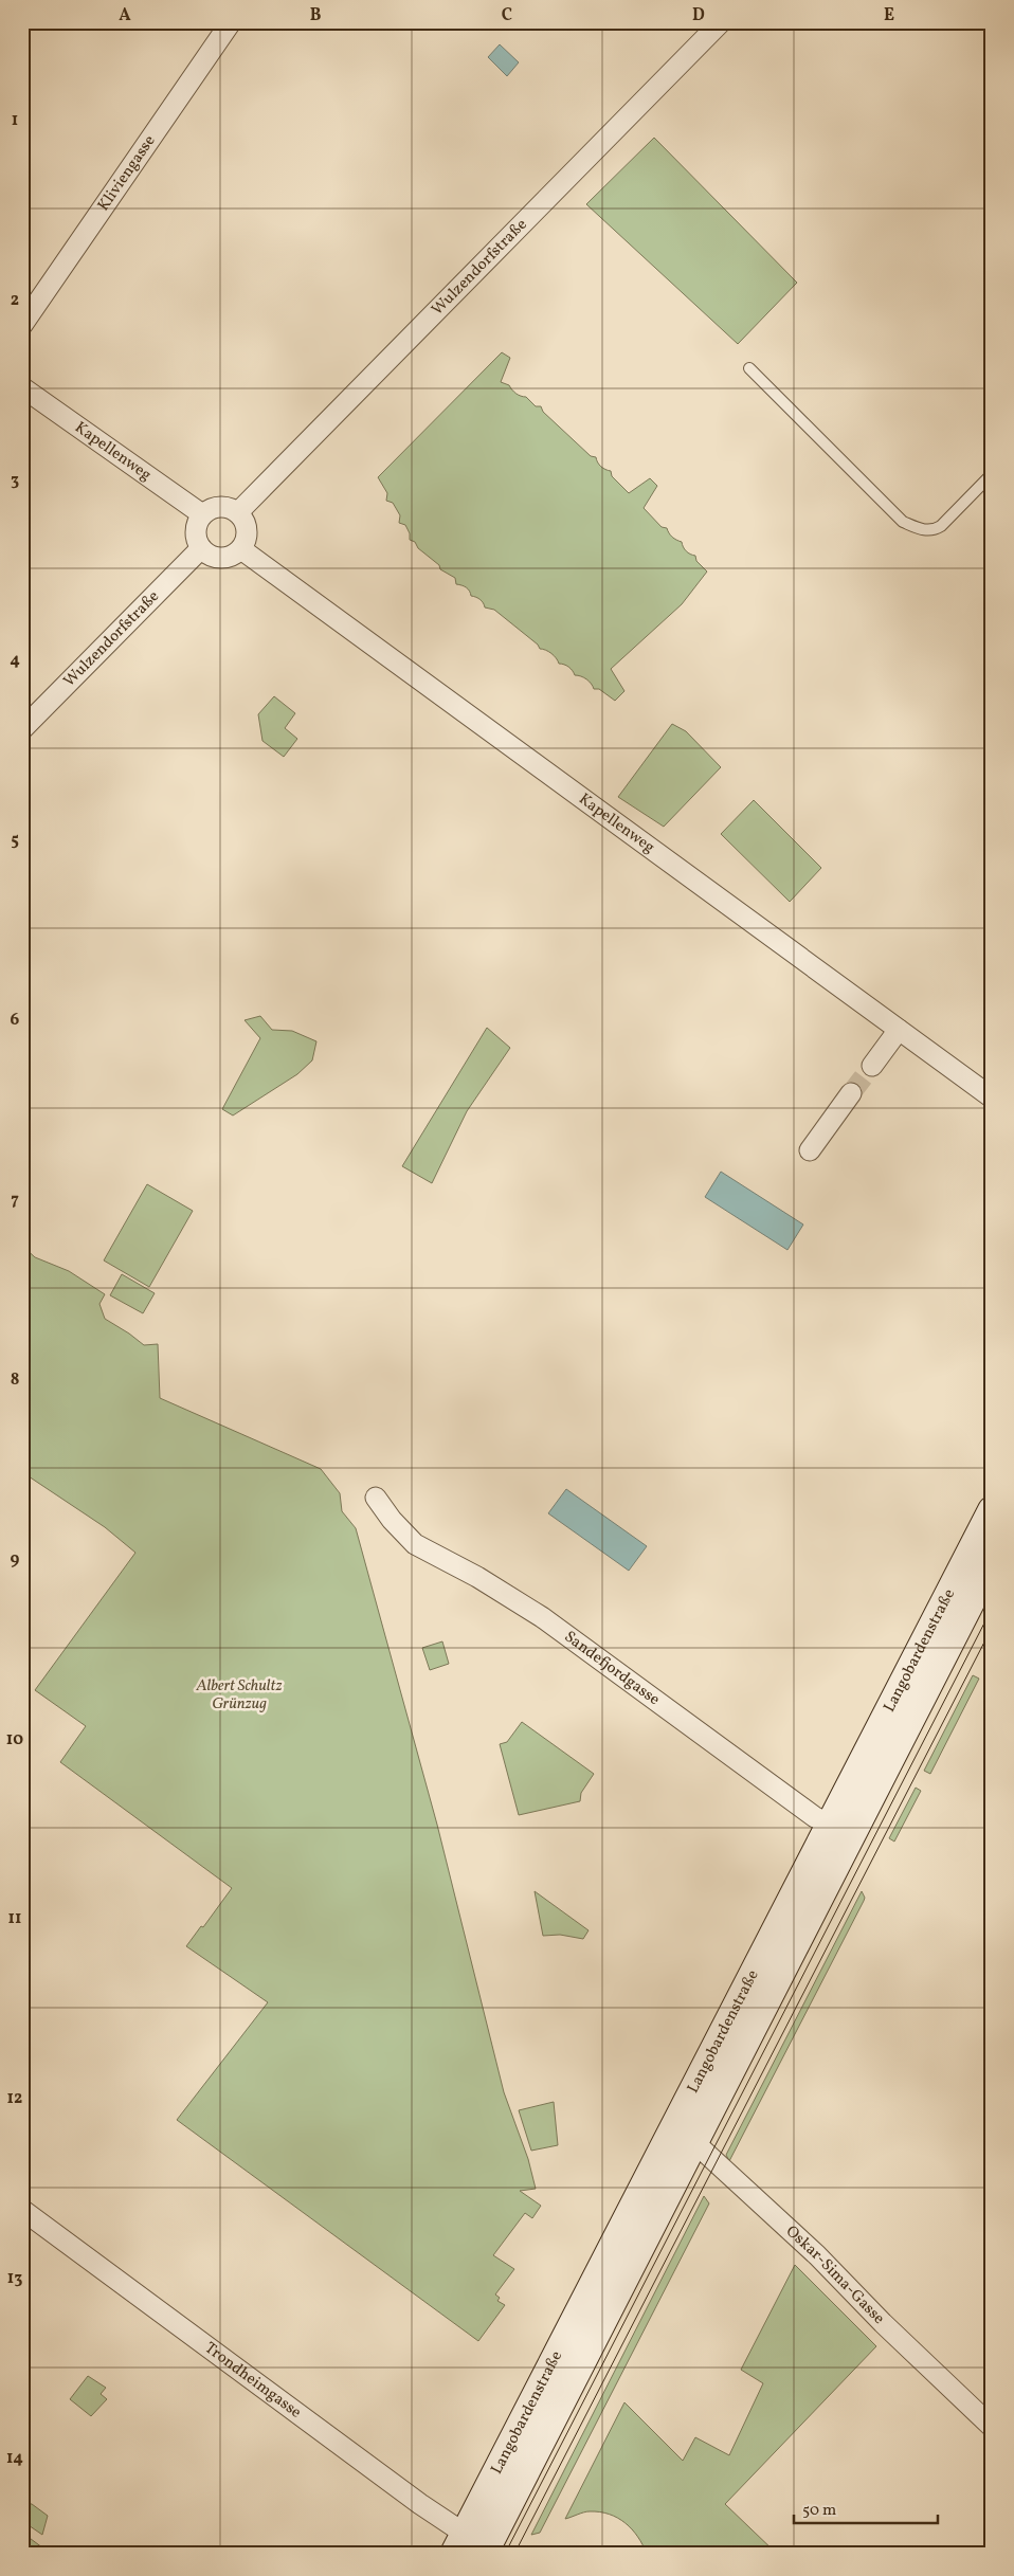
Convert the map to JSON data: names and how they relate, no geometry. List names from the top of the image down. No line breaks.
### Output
{"streets":{"street":["Kliviengasse","Wulzendorfstraße","Kapellenweg","Langobardenstraße","Sandefjordgasse","Oskar-Sima-Gasse","Trondheimgasse"]},"crossings":[["Wulzendorfstraße","Kapellenweg"],["Langobardenstraße","Sandefjordgasse"],["Langobardenstraße","Oskar-Sima-Gasse"],["Langobardenstraße","Trondheimgasse"]],"parks":["Albert Schultz Grünzug"],"scale_bar":"50 m","grid":{"columns":["A","B","C","D","E"],"rows":["1","2","3","4","5","6","7","8","9","10","11","12","13","14"]}}
